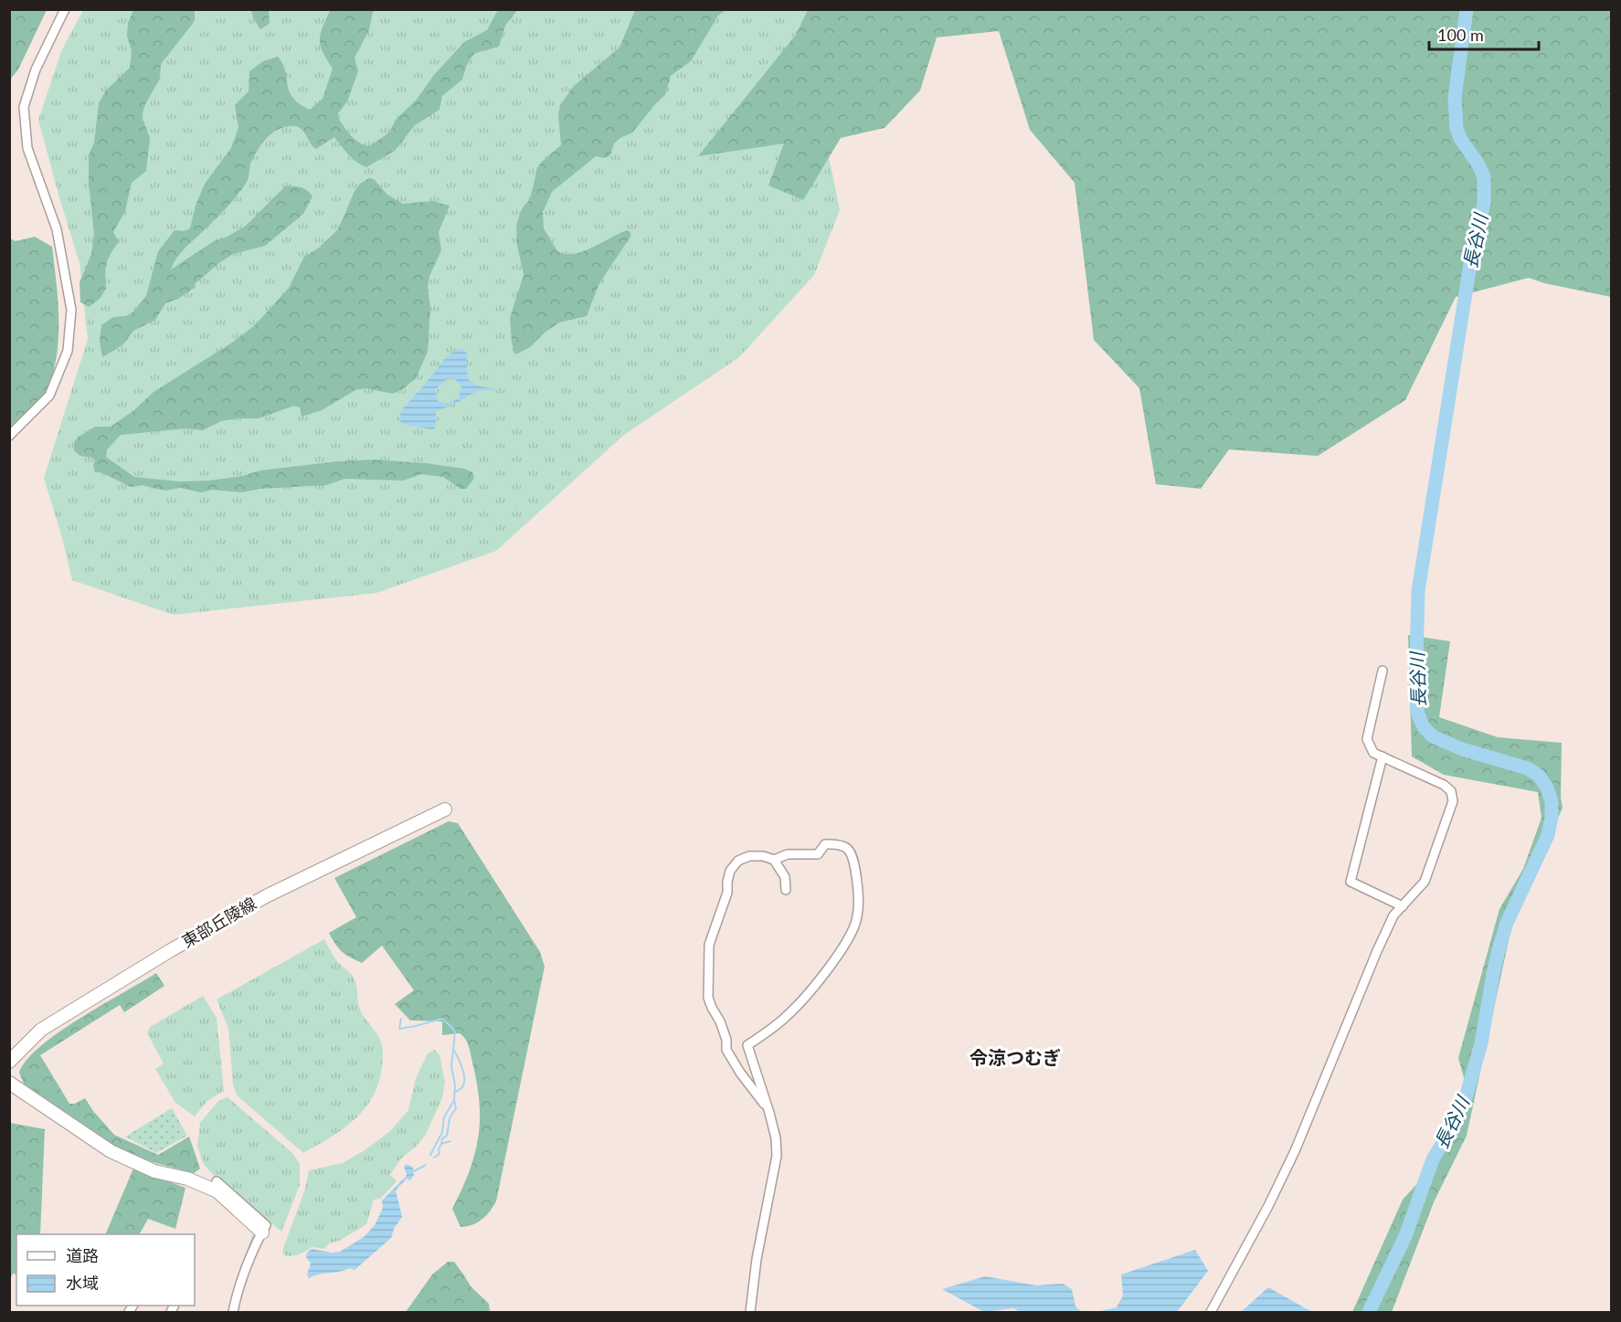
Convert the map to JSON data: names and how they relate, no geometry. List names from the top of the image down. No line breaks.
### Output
{"streets":{"street":["東部丘陵線"]},"districts":["令涼つむぎ"],"water":["長谷川"],"legend":["道路","水域"],"scale_bar":"100 m"}
